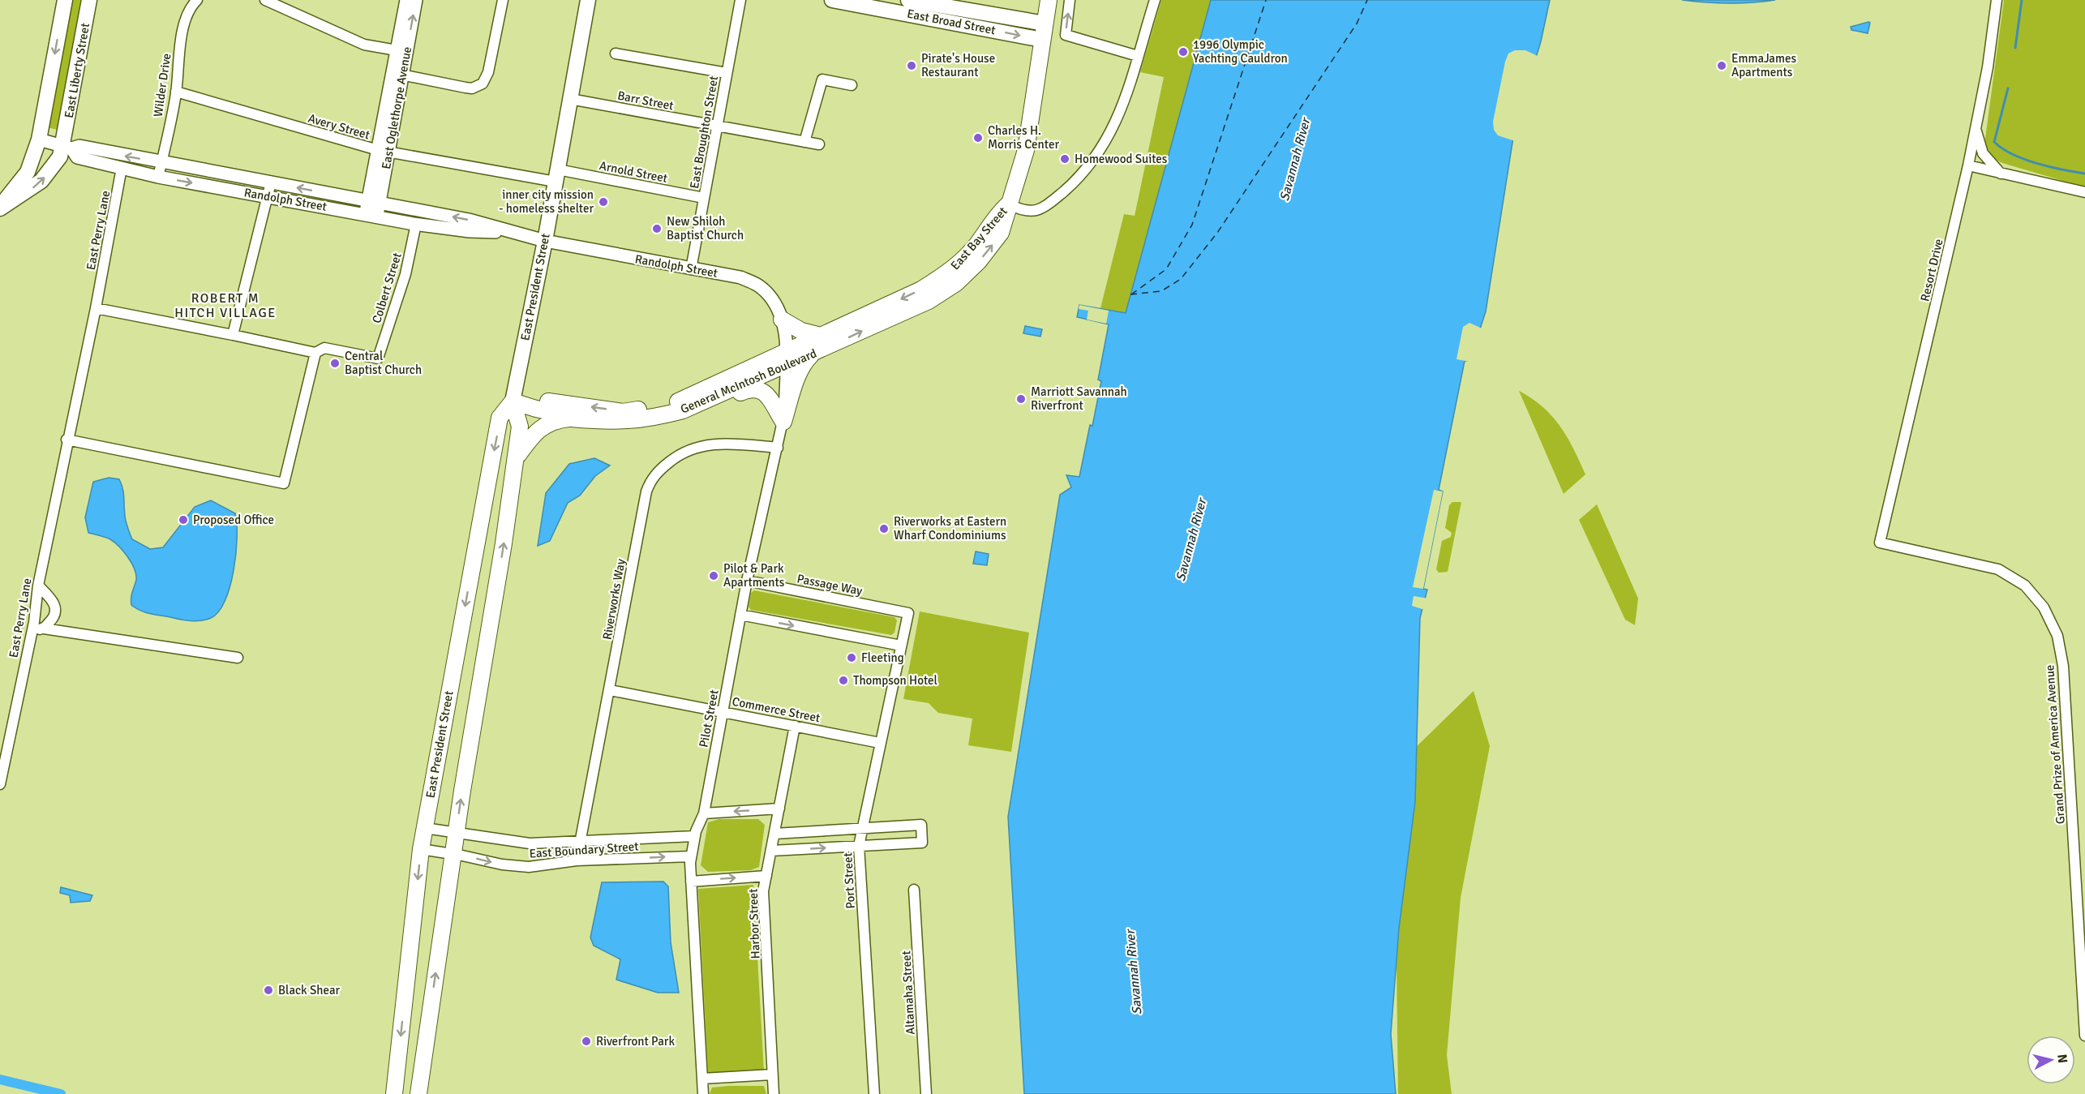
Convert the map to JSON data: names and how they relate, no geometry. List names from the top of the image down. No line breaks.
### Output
{"streets":{"main road":["East Broad Street","East Liberty Street","East Bay Street","East President Street","General McIntosh Boulevard"],"street":["Wilder Drive","Barr Street","East Oglethorpe Avenue","Avery Street","East Broughton Street","Arnold Street","Randolph Street","East Perry Lane","Resort Drive","Colbert Street","Passage Way","Riverworks Way","Commerce Street","Pilot Street","Grand Prize of America Avenue","East Boundary Street","Port Street","Harbor Street","Altamaha Street"]},"crossings":[["East Broad Street","General McIntosh Boulevard"],["East Liberty Street","Randolph Street"],["Wilder Drive","Avery Street"],["Wilder Drive","Randolph Street"],["Barr Street","East Broughton Street"],["Barr Street","East President Street"],["East Oglethorpe Avenue","Avery Street"],["East Oglethorpe Avenue","Randolph Street"],["Avery Street","Arnold Street"],["Avery Street","East President Street"],["East Broughton Street","Arnold Street"],["East Broughton Street","Randolph Street"],["Arnold Street","East President Street"],["Randolph Street","East Perry Lane"],["Randolph Street","East President Street"],["Randolph Street","Colbert Street"],["Randolph Street","General McIntosh Boulevard"],["Randolph Street","Pilot Street"],["East Bay Street","General McIntosh Boulevard"],["Resort Drive","Grand Prize of America Avenue"],["East President Street","General McIntosh Boulevard"],["East President Street","East Boundary Street"],["General McIntosh Boulevard","Pilot Street"],["Passage Way","Pilot Street"],["Passage Way","Port Street"],["Riverworks Way","Commerce Street"],["Riverworks Way","Pilot Street"],["Riverworks Way","East Boundary Street"],["Commerce Street","Pilot Street"],["Commerce Street","Port Street"],["Commerce Street","Harbor Street"],["Pilot Street","East Boundary Street"]],"districts":["ROBERT M HITCH VILLAGE"],"water":["Savannah River"],"places":["1996 Olympic Yachting Cauldron","Pirate's House Restaurant","EmmaJames Apartments","Charles H. Morris Center","Homewood Suites","inner city mission - homeless shelter","New Shiloh Baptist Church","Central Baptist Church","Marriott Savannah Riverfront","Proposed Office","Riverworks at Eastern Wharf Condominiums","Pilot & Park Apartments","Fleeting","Thompson Hotel","Black Shear","Riverfront Park"],"north":"right"}
